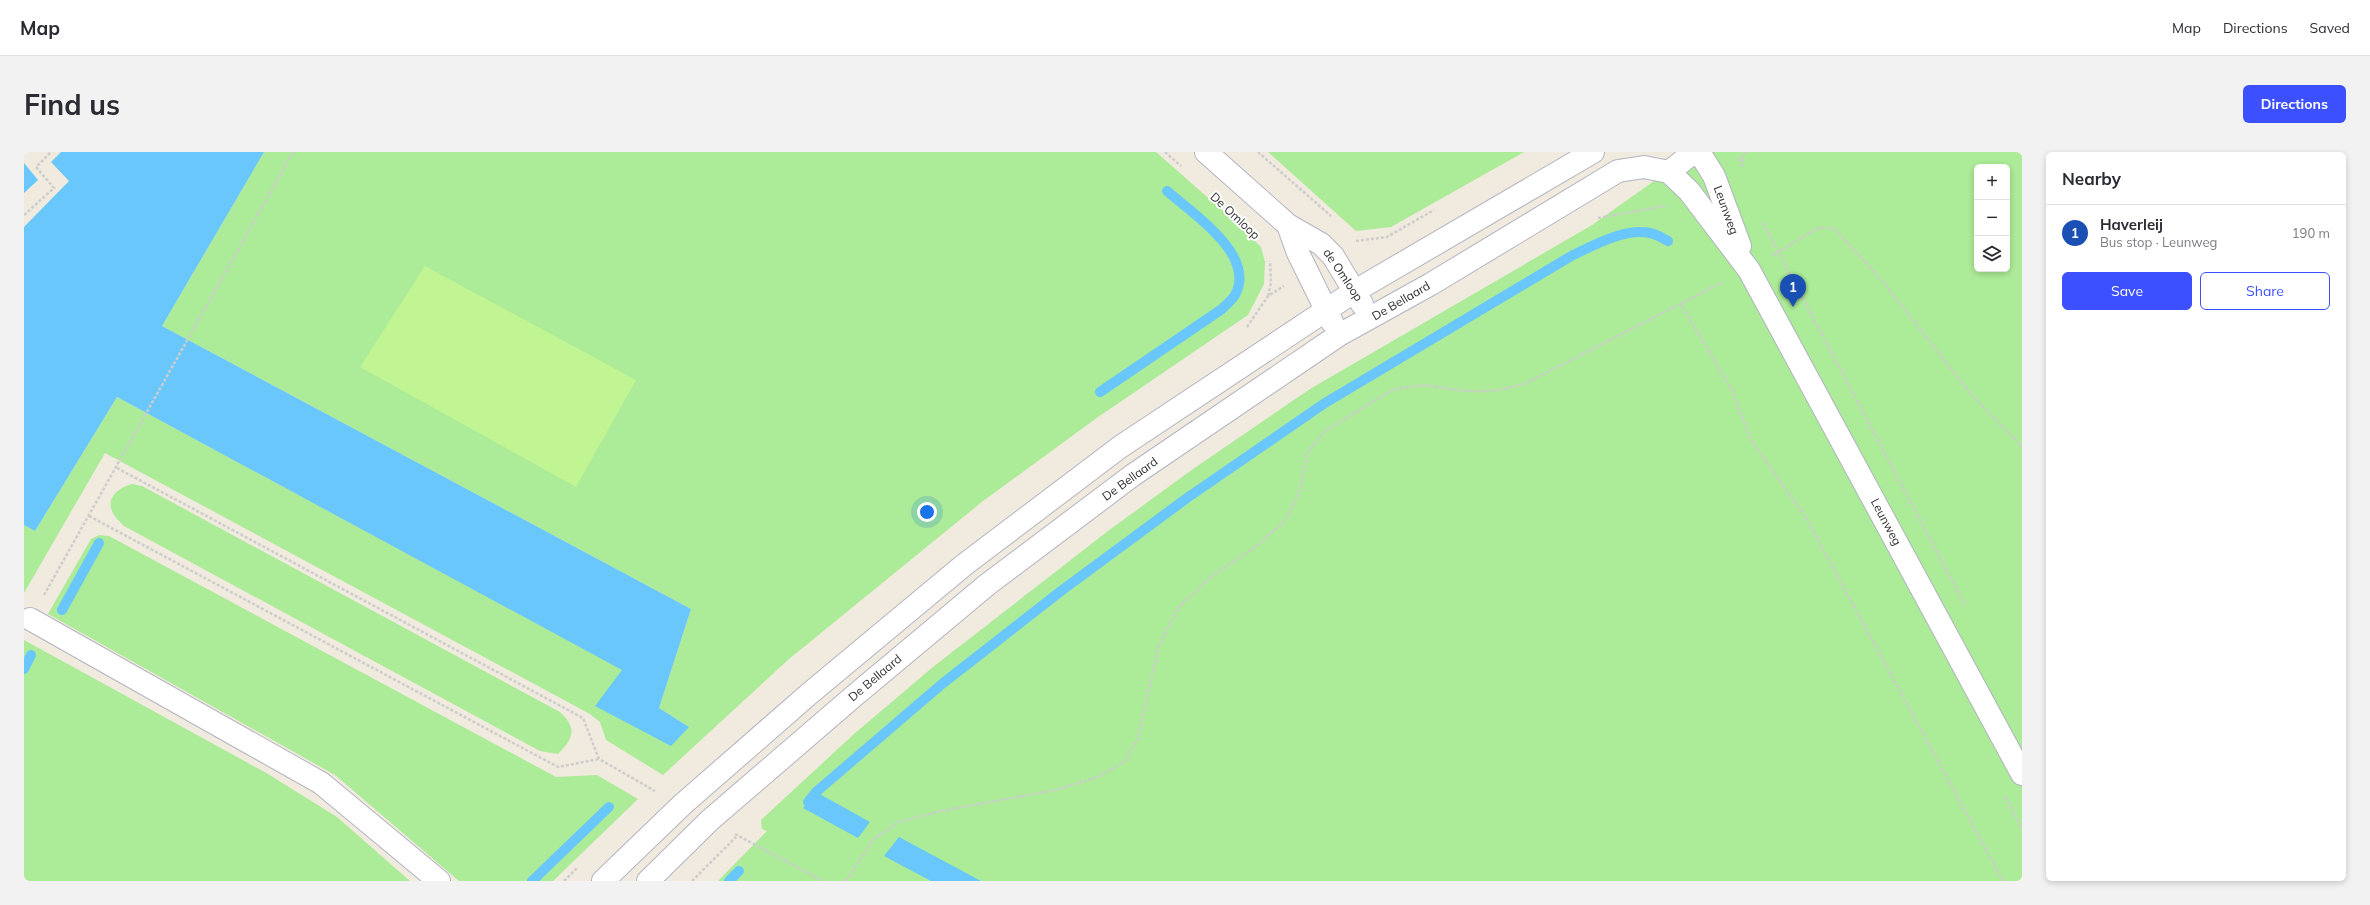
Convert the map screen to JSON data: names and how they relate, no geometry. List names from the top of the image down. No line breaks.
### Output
{"streets":{"street":["Leunweg","de Omloop","De Bellaard"]},"crossings":[["Leunweg","De Bellaard"],["de Omloop","De Bellaard"]],"page":{"header":"Map","nav":["Map","Directions","Saved"],"buttons":["Directions",["Save","Share"]],"title":"Find us","heading":"Nearby","map_buttons":["+","−"],"list":[{"mark":"1","name":"Haverleij","note":"Bus stop · Leunweg","value":"190 m"}],"pins":"1"}}
